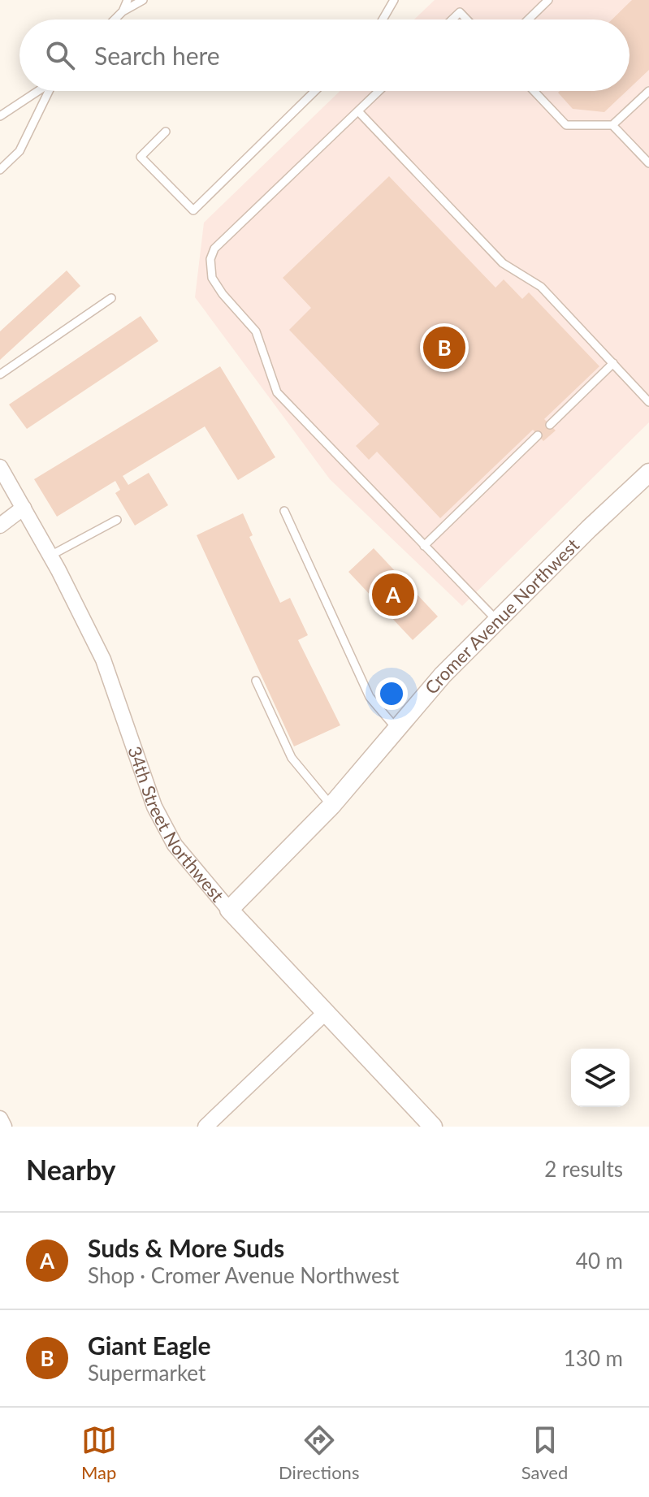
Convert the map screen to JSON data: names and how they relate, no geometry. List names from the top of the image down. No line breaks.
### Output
{"streets":{"street":["Cromer Avenue Northwest","34th Street Northwest"]},"crossings":[["Cromer Avenue Northwest","34th Street Northwest"]],"page":{"search":"Search here","pins":["B","A"],"heading":["Nearby","2 results"],"list":[{"mark":"A","name":"Suds & More Suds","note":"Shop · Cromer Avenue Northwest","value":"40 m"},{"mark":"B","name":"Giant Eagle","note":"Supermarket","value":"130 m"}],"nav":["Map","Directions","Saved"]}}
